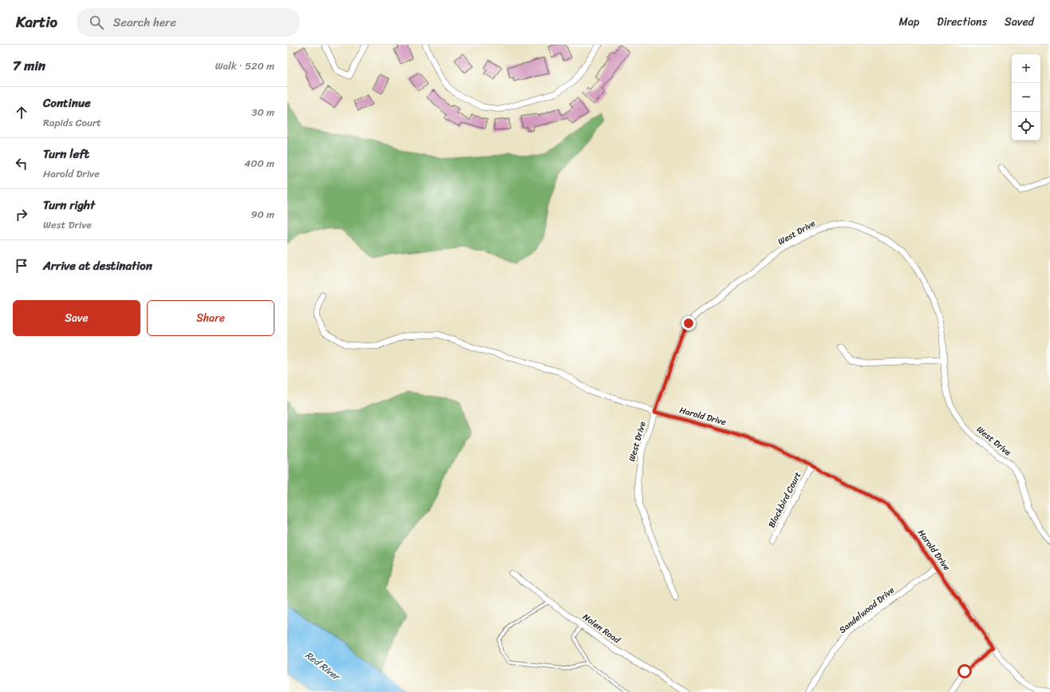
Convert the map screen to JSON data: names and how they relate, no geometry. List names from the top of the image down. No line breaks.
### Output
{"streets":{"street":["West Drive","Harold Drive","Blackbird Court","Sandelwood Drive","Nolen Road"]},"crossings":[["West Drive","Harold Drive"],["Harold Drive","Blackbird Court"],["Harold Drive","Sandelwood Drive"]],"water":["Red River"],"page":{"header":"Kartio","search":"Search here","nav":["Map","Directions","Saved"],"heading":["7 min","Walk · 520 m"],"map_buttons":["+","−"],"list":[["Continue","Rapids Court","30 m"],["Turn left","Harold Drive","400 m"],["Turn right","West Drive","90 m"],"Arrive at destination"],"buttons":["Save","Share"]}}
